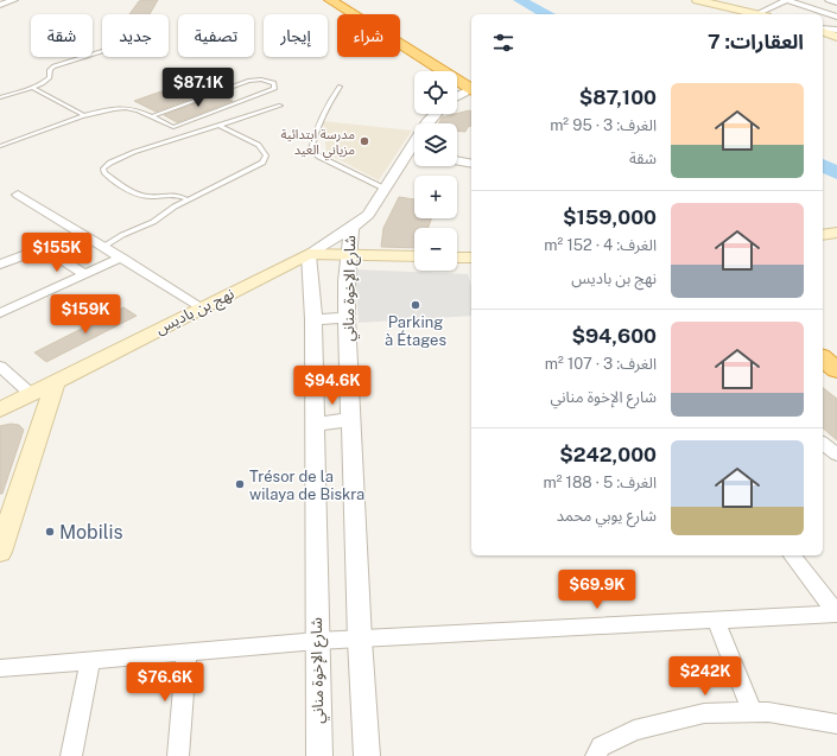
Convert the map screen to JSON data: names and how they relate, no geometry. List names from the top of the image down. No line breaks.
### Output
{"streets":{"main road":["نهج بن باديس"],"street":["شارع الإخوة مناني"]},"crossings":[["شارع الإخوة مناني","نهج بن باديس"]],"places":["مدرسة ابتدائية مزياني العيد","Parking à Étages","Trésor de la wilaya de Biskra","Mobilis"],"page":{"chip":["شراء","إيجار","تصفية","جديد","شقة"],"heading":"العقارات: 7","price":["$87.1K","$155K","$159K","$94.6K","$69.9K","$242K","$76.6K"],"map_buttons":["+","−"],"list":[{"name":"$87,100","note":"الغرف: 3 · 95 m² · شقة"},{"name":"$159,000","note":"الغرف: 4 · 152 m² · نهج بن باديس"},{"name":"$94,600","note":"الغرف: 3 · 107 m² · شارع الإخوة مناني"},{"name":"$242,000","note":"الغرف: 5 · 188 m² · شارع يوبي محمد"}]}}
